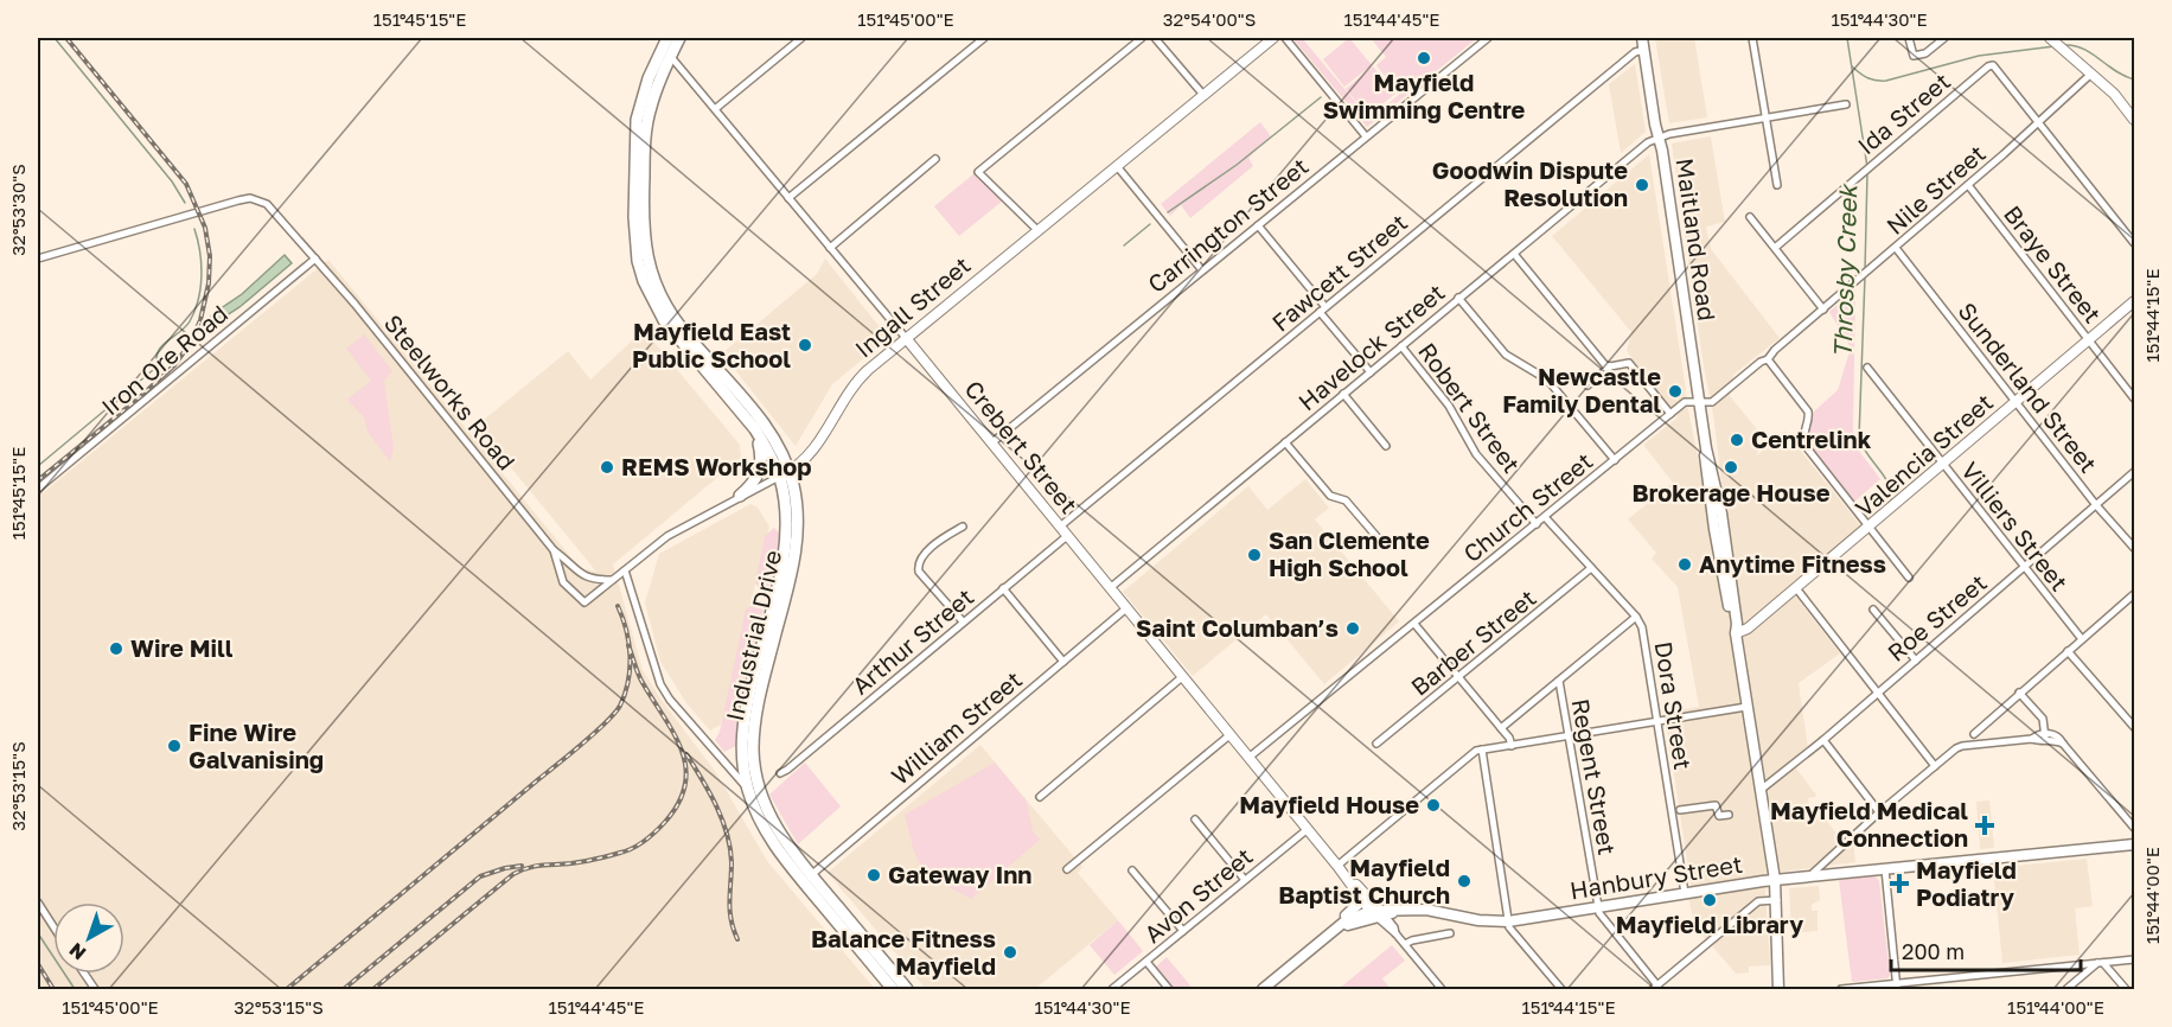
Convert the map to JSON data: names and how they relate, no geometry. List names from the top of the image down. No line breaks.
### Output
{"streets":{"highway":["Industrial Drive"],"main road":["Maitland Road","Hanbury Street"],"street":["Ida Street","Nile Street","Carrington Street","Braye Street","Fawcett Street","Ingall Street","Havelock Street","Iron Ore Road","Sunderland Street","Steelworks Road","Robert Street","Crebert Street","Valencia Street","Church Street","Villiers Street","Roe Street","Arthur Street","Barber Street","Dora Street","William Street","Regent Street","Avon Street"]},"crossings":[["Ida Street","Nile Street"],["Nile Street","Maitland Road"],["Nile Street","Braye Street"],["Nile Street","Sunderland Street"],["Nile Street","Church Street"],["Carrington Street","Crebert Street"],["Maitland Road","Fawcett Street"],["Maitland Road","Havelock Street"],["Maitland Road","Valencia Street"],["Maitland Road","Church Street"],["Maitland Road","Roe Street"],["Maitland Road","Hanbury Street"],["Braye Street","Valencia Street"],["Fawcett Street","Crebert Street"],["Ingall Street","Steelworks Road"],["Ingall Street","Crebert Street"],["Ingall Street","Industrial Drive"],["Havelock Street","Robert Street"],["Havelock Street","Crebert Street"],["Iron Ore Road","Steelworks Road"],["Sunderland Street","Valencia Street"],["Sunderland Street","Roe Street"],["Robert Street","Church Street"],["Crebert Street","Church Street"],["Crebert Street","Industrial Drive"],["Crebert Street","Arthur Street"],["Crebert Street","William Street"],["Crebert Street","Hanbury Street"],["Crebert Street","Avon Street"],["Valencia Street","Villiers Street"],["Church Street","Dora Street"],["Villiers Street","Roe Street"],["Industrial Drive","William Street"],["Barber Street","Dora Street"],["Dora Street","Hanbury Street"],["Regent Street","Hanbury Street"]],"water":["Throsby Creek"],"places":{"other":["Mayfield Swimming Centre","Goodwin Dispute Resolution","Mayfield East Public School","Newcastle Family Dental","Centrelink","REMS Workshop","Brokerage House","San Clemente High School","Anytime Fitness","Saint Columban’s","Wire Mill","Fine Wire Galvanising","Mayfield House","Gateway Inn","Mayfield Baptist Church","Mayfield Library","Balance Fitness Mayfield"],"health":["Mayfield Medical Connection","Mayfield Podiatry"]},"scale_bar":"200 m","north":"bottom left","coordinates":["151°45'15\"E","151°45'00\"E","32°54'00\"S","151°44'45\"E","151°44'30\"E","32°53'30\"S","151°44'15\"E","32°53'15\"S","151°44'00\"E"]}
